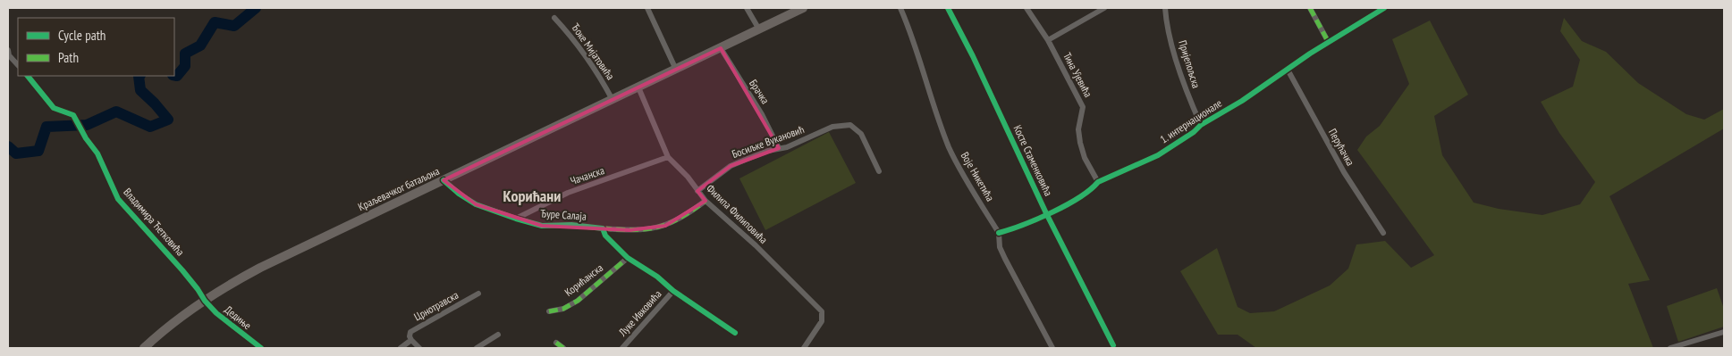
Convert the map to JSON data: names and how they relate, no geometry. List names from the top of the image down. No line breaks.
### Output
{"streets":{"main road":["Краљевачког батаљона"],"street":["Ђоке Мијатовића","Пријепољска","Тина Ујевића","Брачка","1. интернационале","Босиљке Вукановић","Перућачка","Косте Стаменковића","Чачанска","Воје Никетића","Филипа Филиповића","Ђуре Салаја","Владимира Ћетковића","Корићанска","Црнотравска","Луке Ивковића","Дедиње"]},"crossings":[["Ђоке Мијатовића","Краљевачког батаљона"],["Пријепољска","1. интернационале"],["Тина Ујевића","1. интернационале"],["Брачка","Босиљке Вукановић"],["Брачка","Краљевачког батаљона"],["1. интернационале","Перућачка"],["1. интернационале","Косте Стаменковића"],["1. интернационале","Воје Никетића"],["Босиљке Вукановић","Филипа Филиповића"],["Чачанска","Филипа Филиповића"],["Чачанска","Ђуре Салаја"],["Краљевачког батаљона","Филипа Филиповића"],["Краљевачког батаљона","Ђуре Салаја"],["Краљевачког батаљона","Владимира Ћетковића"],["Краљевачког батаљона","Дедиње"],["Филипа Филиповића","Ђуре Салаја"],["Владимира Ћетковића","Дедиње"]],"districts":["Корићани"],"legend":["Cycle path","Path"]}
